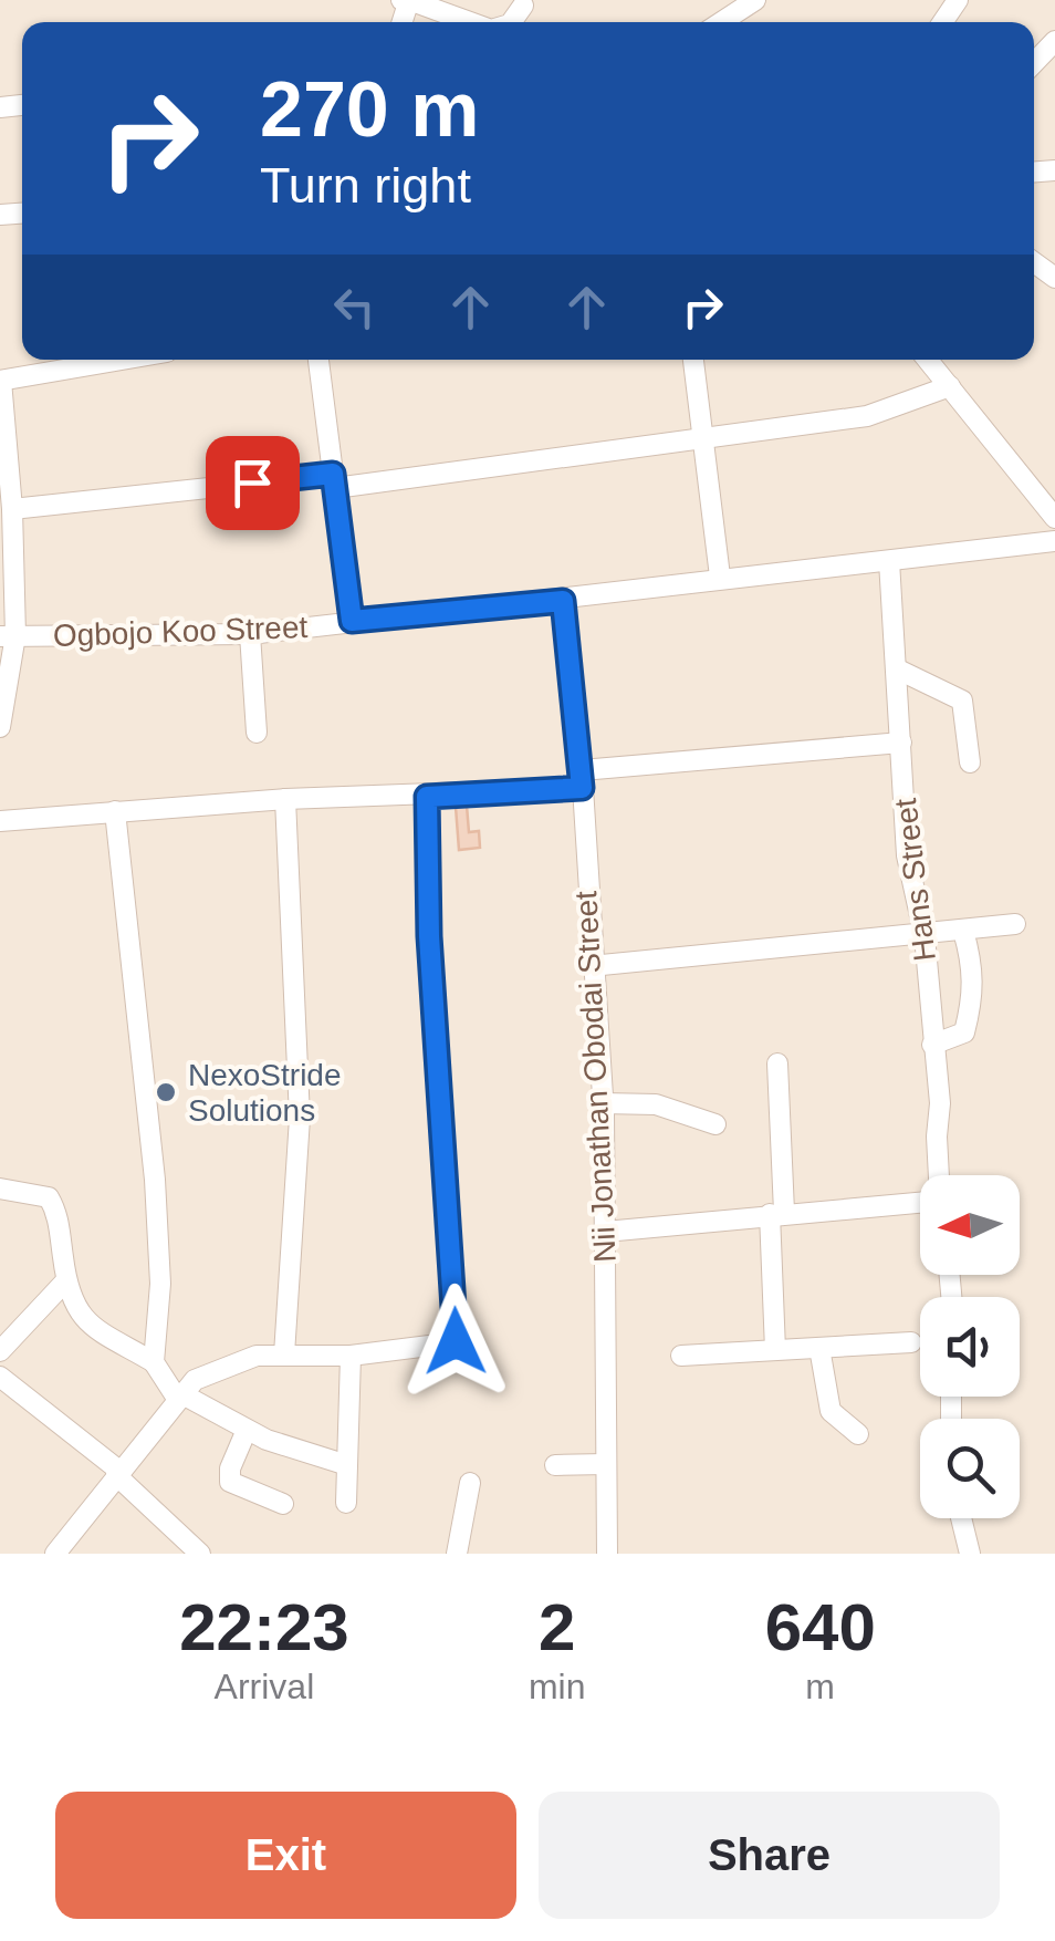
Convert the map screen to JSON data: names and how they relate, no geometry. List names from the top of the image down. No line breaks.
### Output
{"streets":{"street":["Ogbojo Koo Street","Hans Street","Nii Jonathan Obodai Street"]},"crossings":[["Ogbojo Koo Street","Hans Street"],["Ogbojo Koo Street","Nii Jonathan Obodai Street"]],"places":["NexoStride Solutions"],"north":"left","page":{"turn":["270 m","Turn right"],"eta":["22:23","Arrival","2","min","640","m"],"buttons":["Exit","Share"]}}
